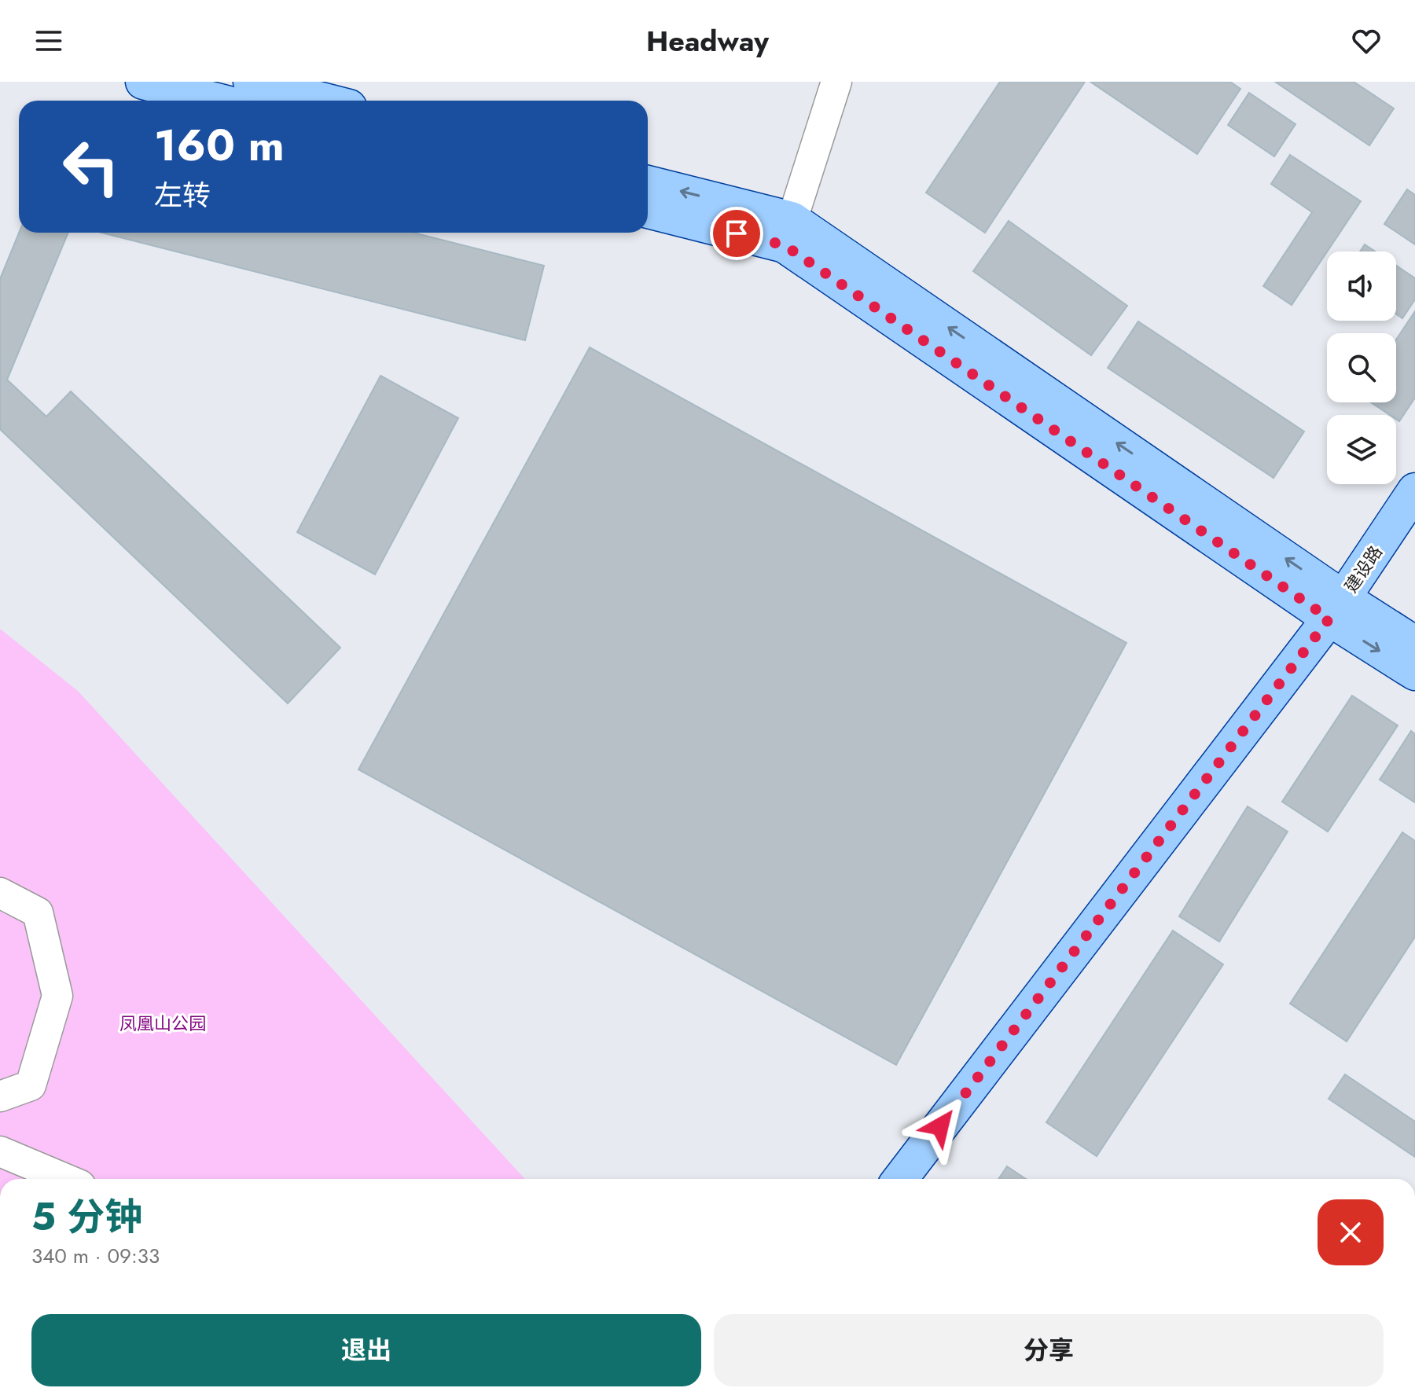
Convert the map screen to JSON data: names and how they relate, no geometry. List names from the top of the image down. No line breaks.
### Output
{"streets":{"main road":["建设路"]},"parks":["凤凰山公园"],"page":{"header":"Headway","turn":["160 m","左转"],"heading":["5 分钟","340 m · 09:33"],"buttons":["退出","分享"]}}
